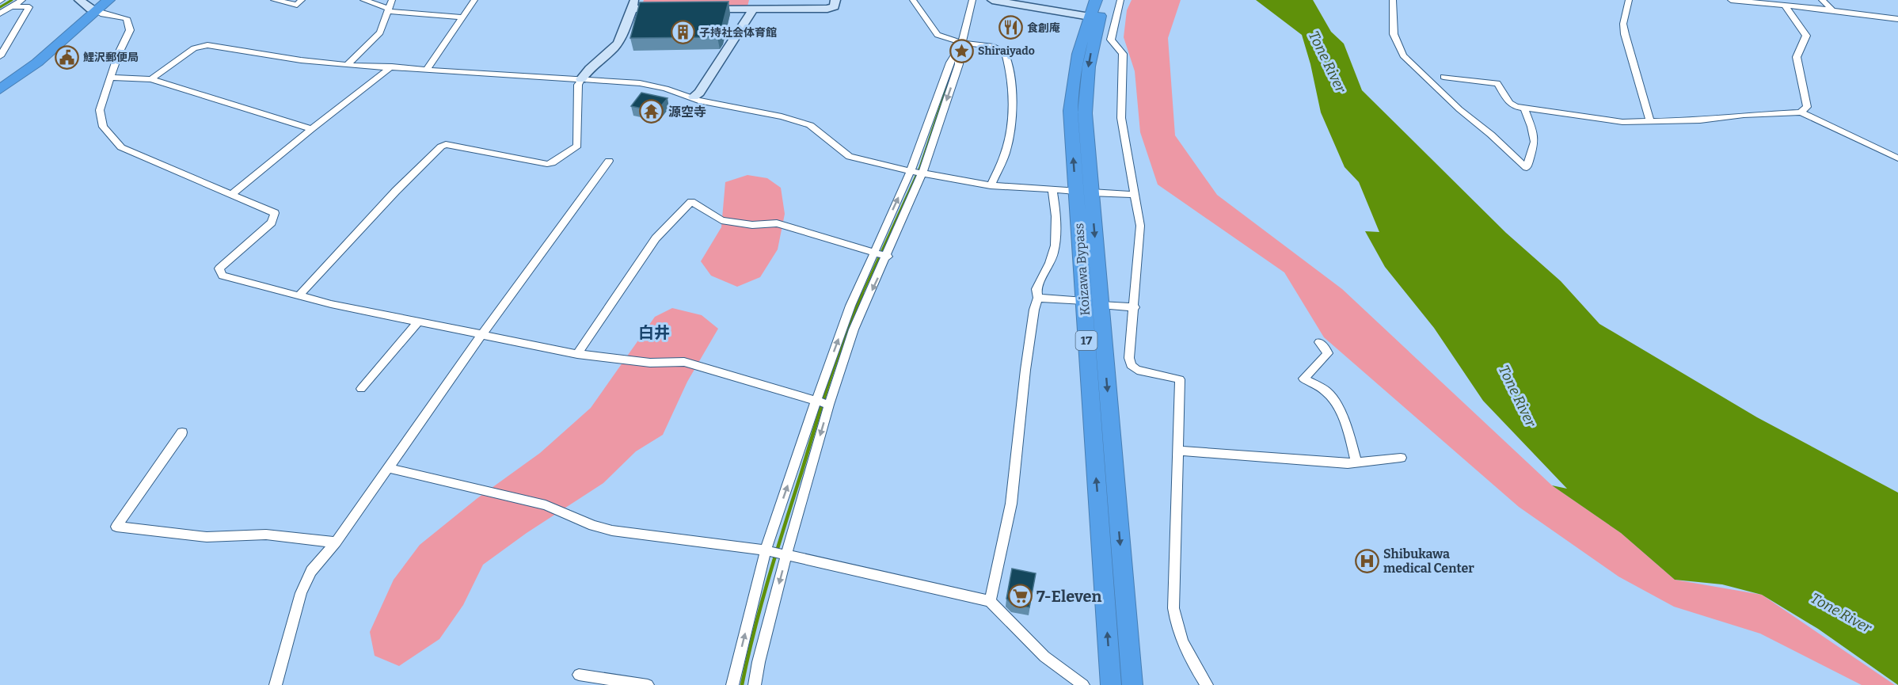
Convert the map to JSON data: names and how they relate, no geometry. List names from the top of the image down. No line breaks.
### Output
{"streets":{"highway":["Koizawa Bypass","17"]},"districts":["白井"],"water":["Tone River"],"places":{"restaurant":["食創庵"],"building":["子持社会体育館"],"place":["Shiraiyado"],"public building":["鯉沢郵便局"],"temple":["源空寺"],"hospital":["Shibukawa medical Center"],"supermarket":["7-Eleven"]}}
